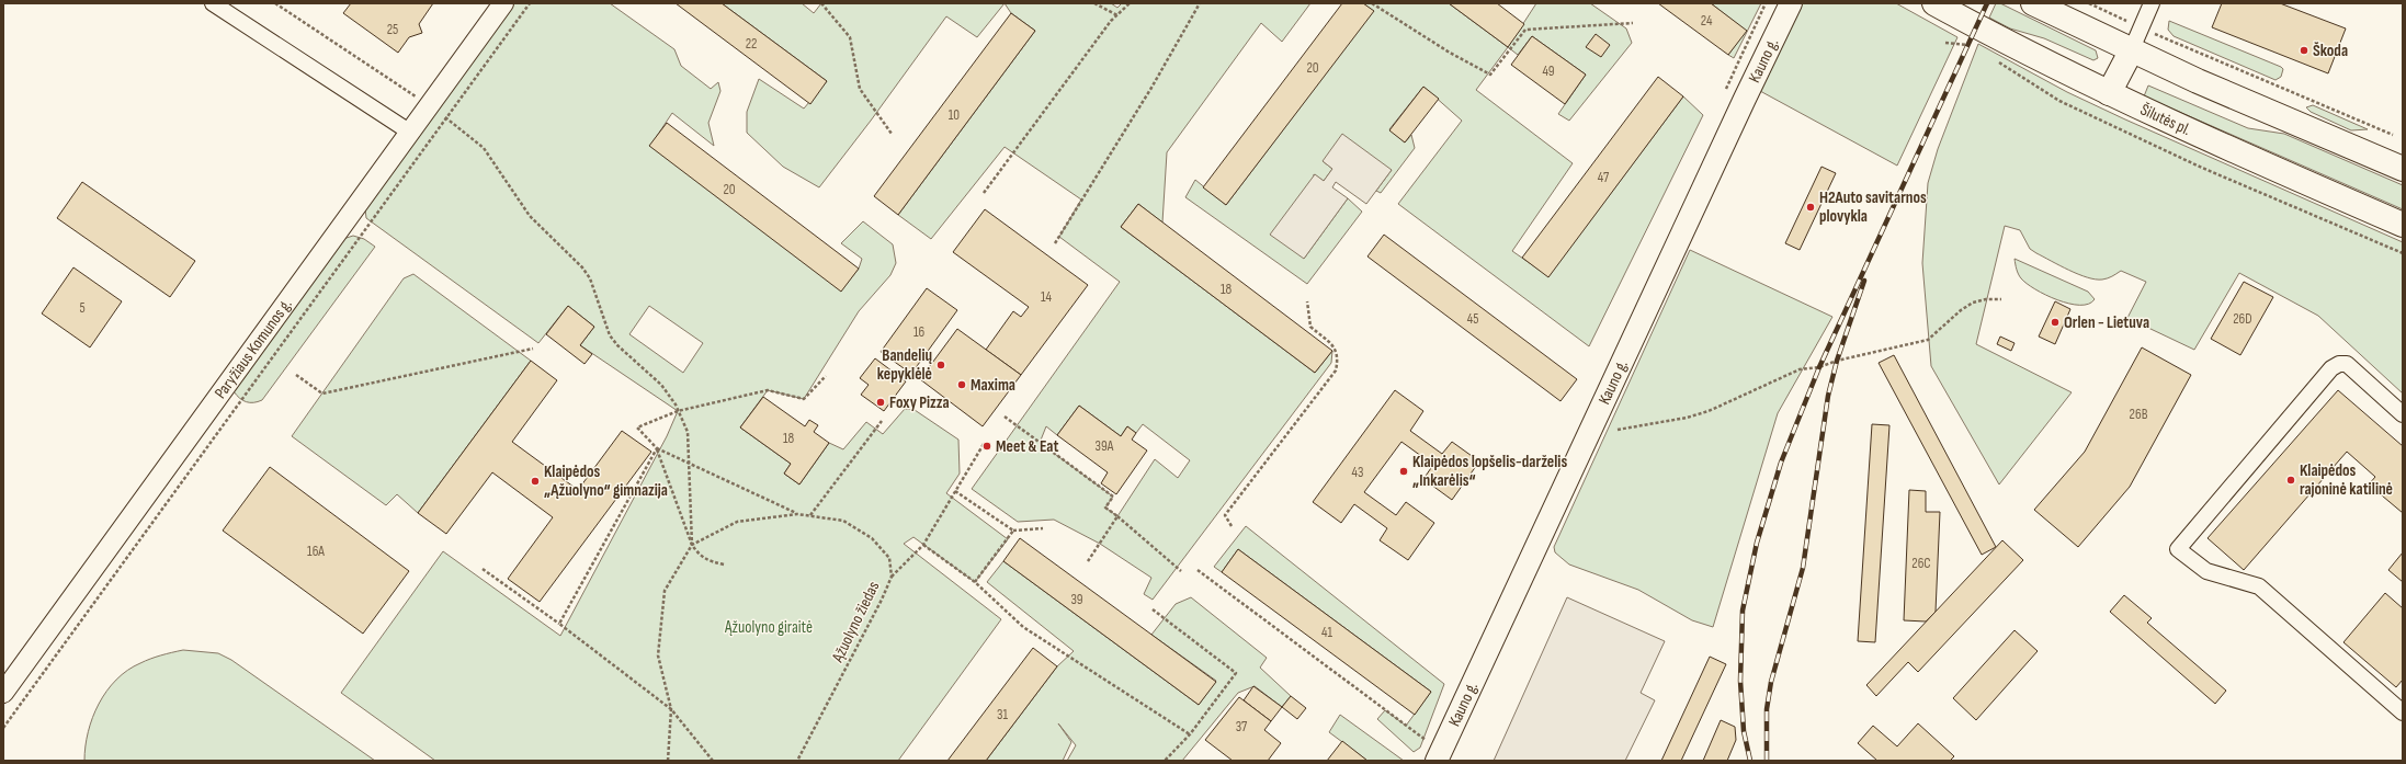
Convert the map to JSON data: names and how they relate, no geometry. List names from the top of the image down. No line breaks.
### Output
{"streets":{"main road":["Kauno g.","Šilutės pl."],"street":["Paryžiaus Komunos g."],"path":["Ąžuolyno žiedas"]},"parks":["Ąžuolyno giraitė"],"places":["Škoda","H2Auto savitarnos plovykla","Orlen - Lietuva","Bandelių kepyklėlė","Maxima","Foxy Pizza","Meet & Eat","Klaipėdos lopšelis-darželis „Inkarėlis“","Klaipėdos rajoninė katilinė","Klaipėdos „Ąžuolyno“ gimnazija"],"house_numbers":["24","25","22","20","49","10","47","20","18","14","5","45","26D","16","26B","18","39A","43","16A","26C","39","41","31","37"]}
